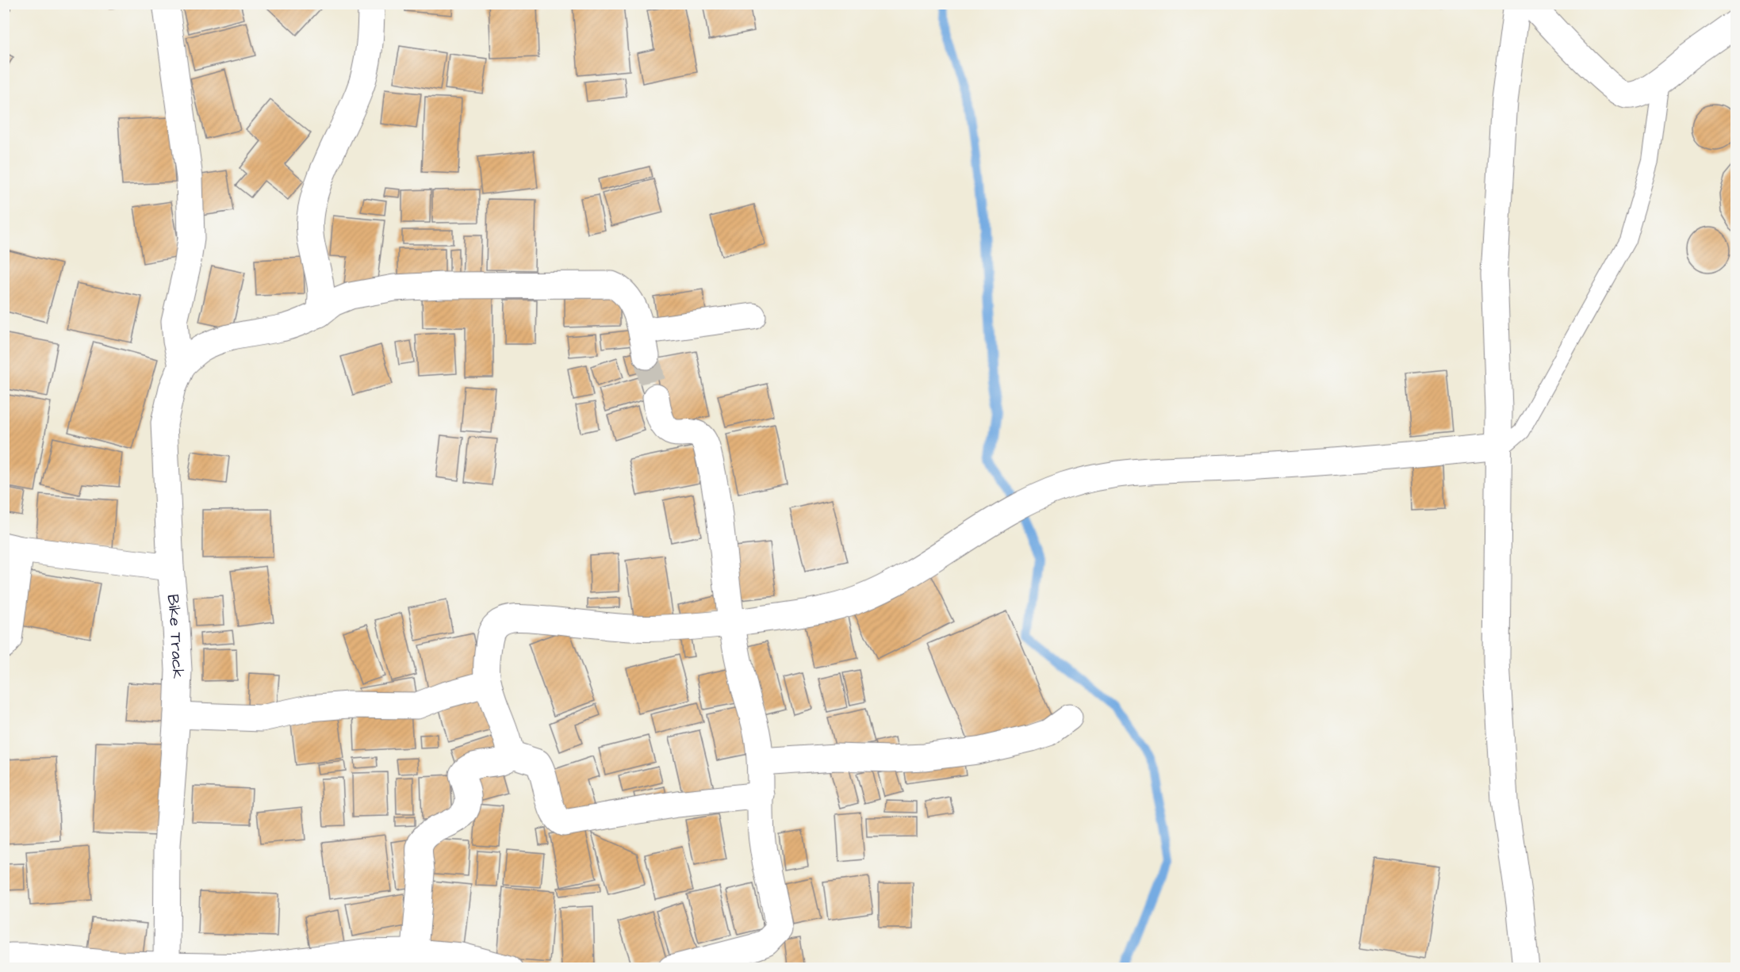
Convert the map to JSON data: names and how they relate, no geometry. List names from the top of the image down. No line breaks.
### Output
{"streets":{"street":["Bike Track"]}}
